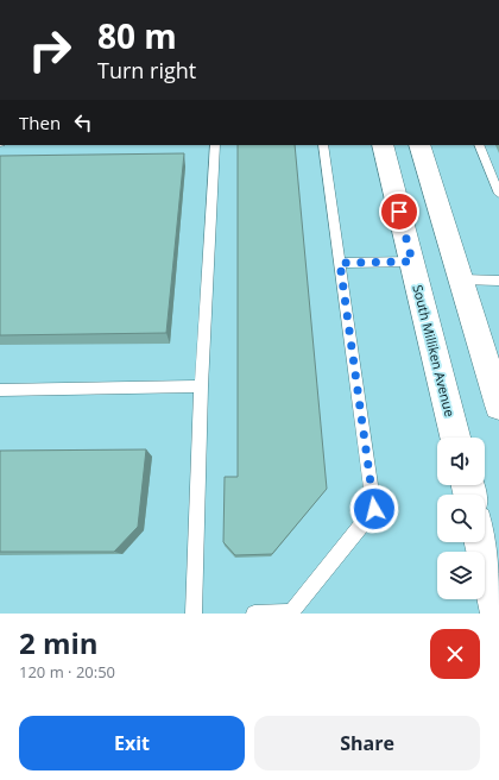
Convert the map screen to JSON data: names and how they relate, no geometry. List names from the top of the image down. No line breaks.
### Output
{"streets":{"main road":["South Milliken Avenue"]},"page":{"turn":["80 m","Turn right"],"then":"Then","heading":["2 min","120 m · 20:50"],"buttons":["Exit","Share"]}}
